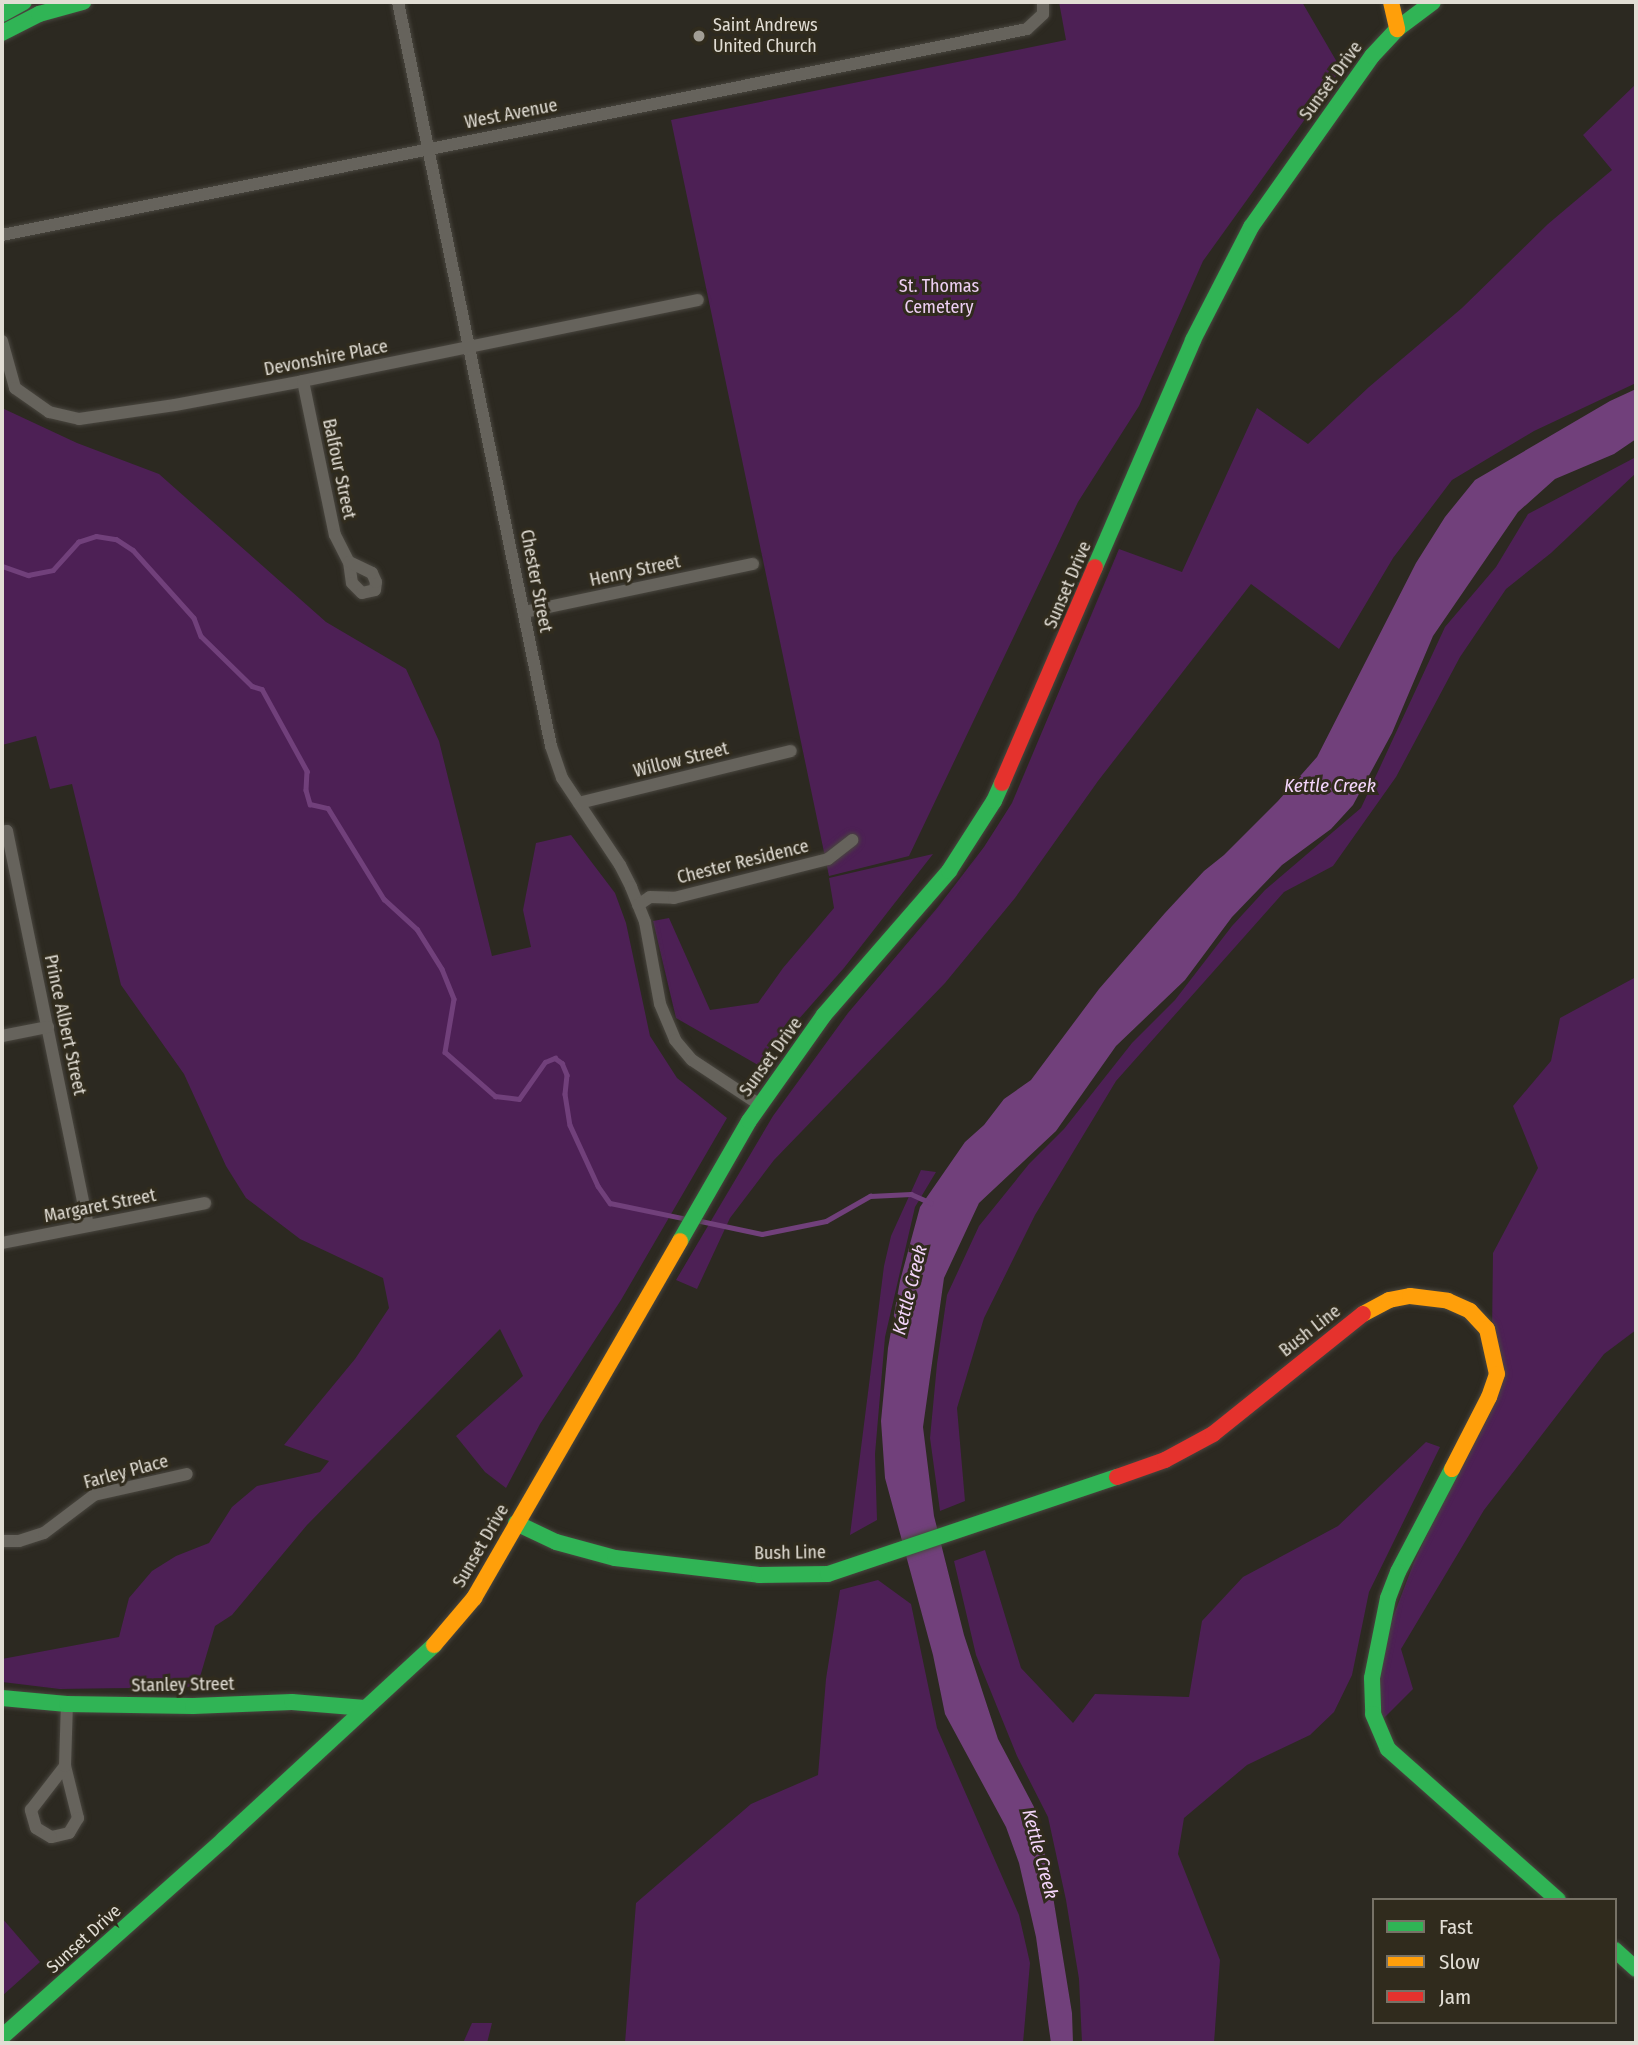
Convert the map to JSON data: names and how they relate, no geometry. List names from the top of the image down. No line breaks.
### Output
{"streets":{"main road":["Sunset Drive","Bush Line","Stanley Street"],"street":["West Avenue","Devonshire Place","Balfour Street","Henry Street","Chester Street","Willow Street","Chester Residence","Prince Albert Street","Margaret Street","Farley Place"]},"crossings":[["Sunset Drive","Chester Street"],["Sunset Drive","Bush Line"],["Sunset Drive","Stanley Street"],["West Avenue","Chester Street"],["Devonshire Place","Balfour Street"],["Devonshire Place","Chester Street"],["Henry Street","Chester Street"],["Chester Street","Willow Street"],["Chester Street","Chester Residence"],["Prince Albert Street","Margaret Street"]],"water":["Kettle Creek"],"parks":["St. Thomas Cemetery"],"places":["Saint Andrews United Church"],"legend":["Fast","Slow","Jam"]}
